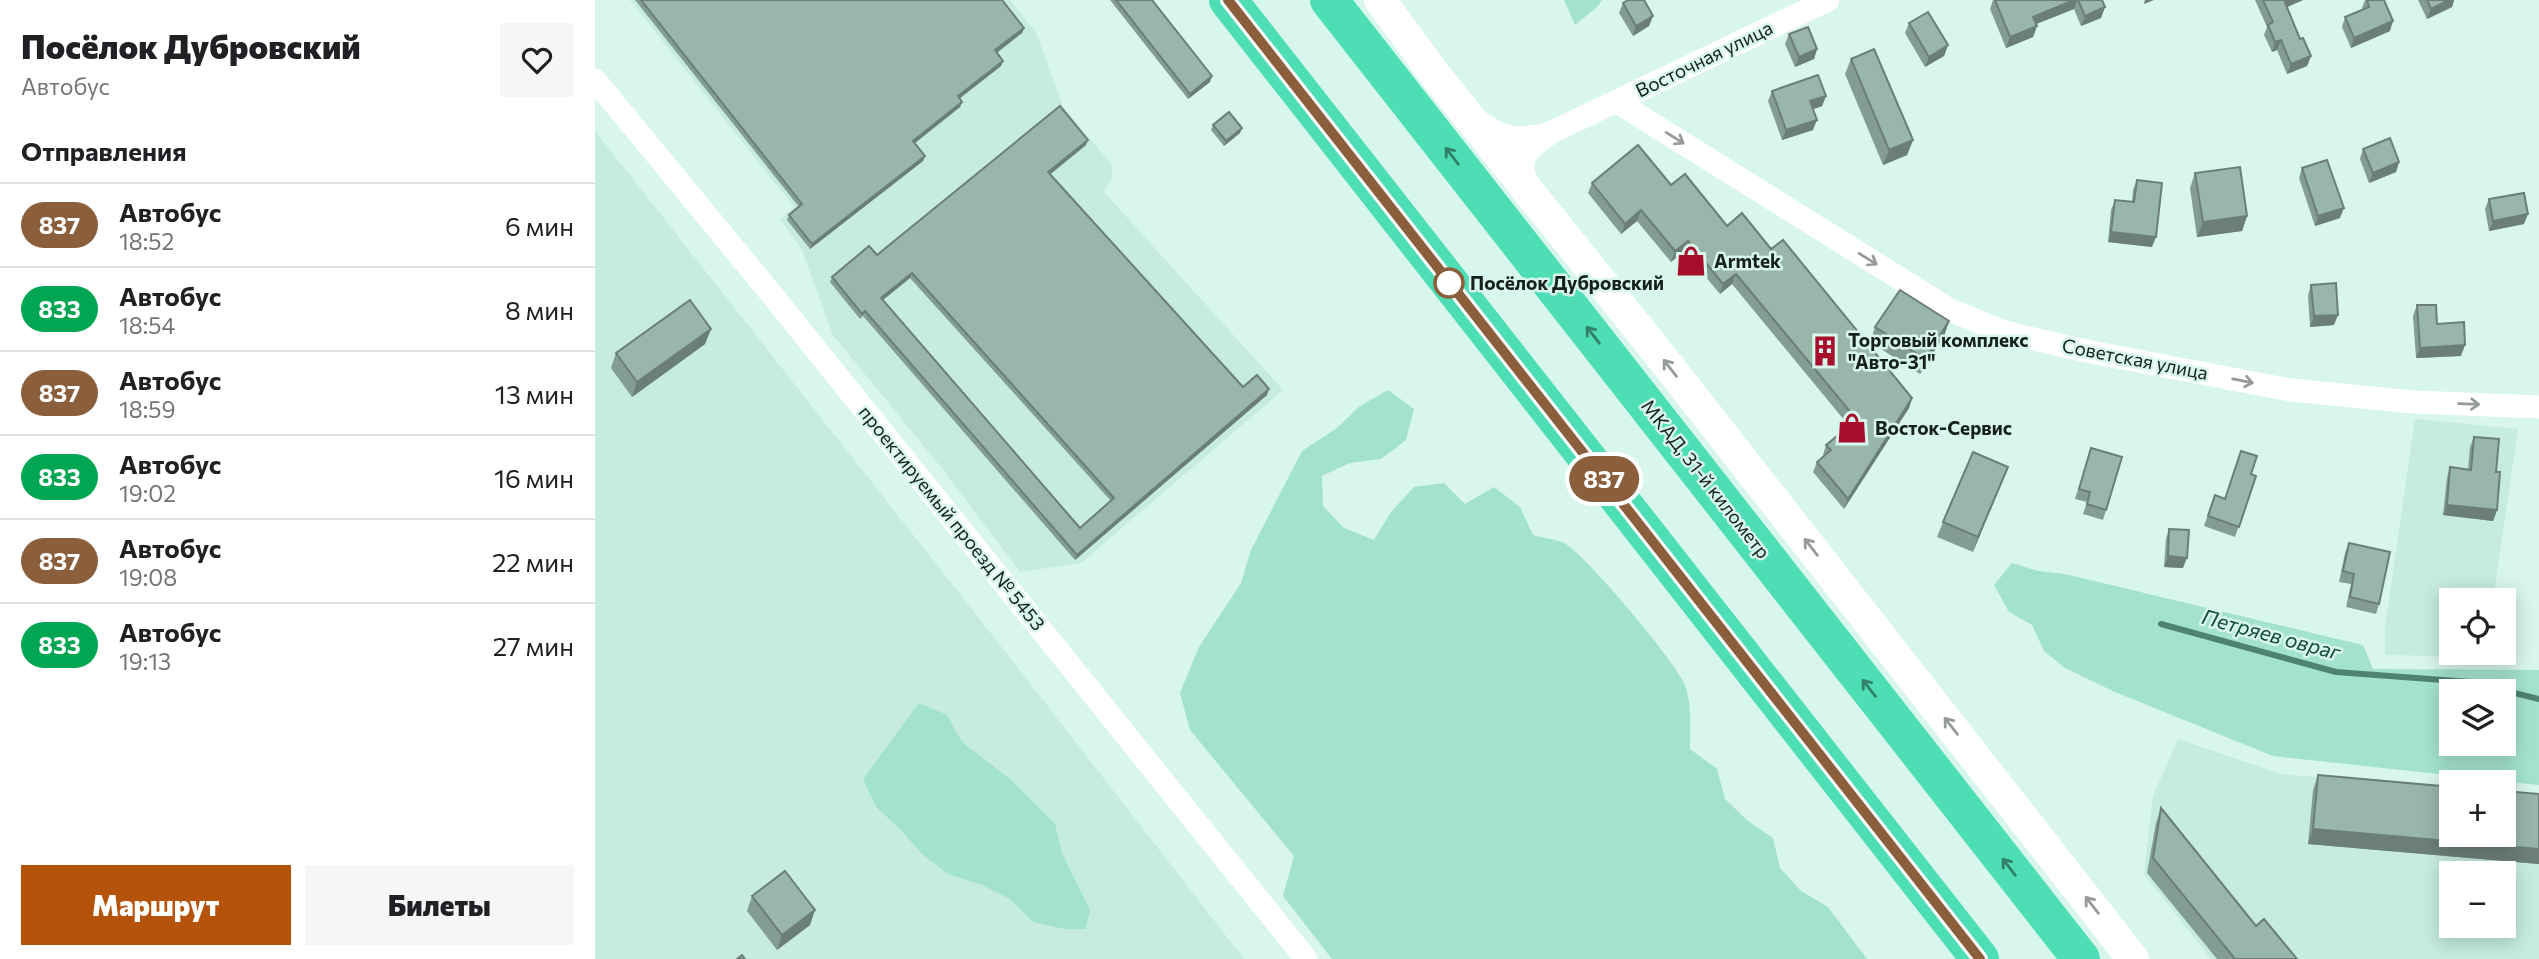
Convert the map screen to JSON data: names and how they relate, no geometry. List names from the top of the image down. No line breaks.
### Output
{"streets":{"highway":["МКАД, 31-й километр"],"street":["Восточная улица","Советская улица","проектируемый проезд № 5453"]},"crossings":[["Восточная улица","Советская улица"]],"one_way":["Советская улица"],"water":["Петряев овраг"],"places":{"shop":["Armtek","Восток-Сервис"],"other":["Посёлок Дубровский"],"building":["Торговый комплекс \"Авто-31\""]},"lines":["bus line 837"],"page":{"heading":[["Посёлок Дубровский","Автобус"],"Отправления"],"on_map":"837","list":[{"mark":"837","name":"Автобус","note":"18:52","value":"6 мин"},{"mark":"833","name":"Автобус","note":"18:54","value":"8 мин"},{"mark":"837","name":"Автобус","note":"18:59","value":"13 мин"},{"mark":"833","name":"Автобус","note":"19:02","value":"16 мин"},{"mark":"837","name":"Автобус","note":"19:08","value":"22 мин"},{"mark":"833","name":"Автобус","note":"19:13","value":"27 мин"}],"map_buttons":["+","−"],"buttons":["Маршрут","Билеты"]}}
